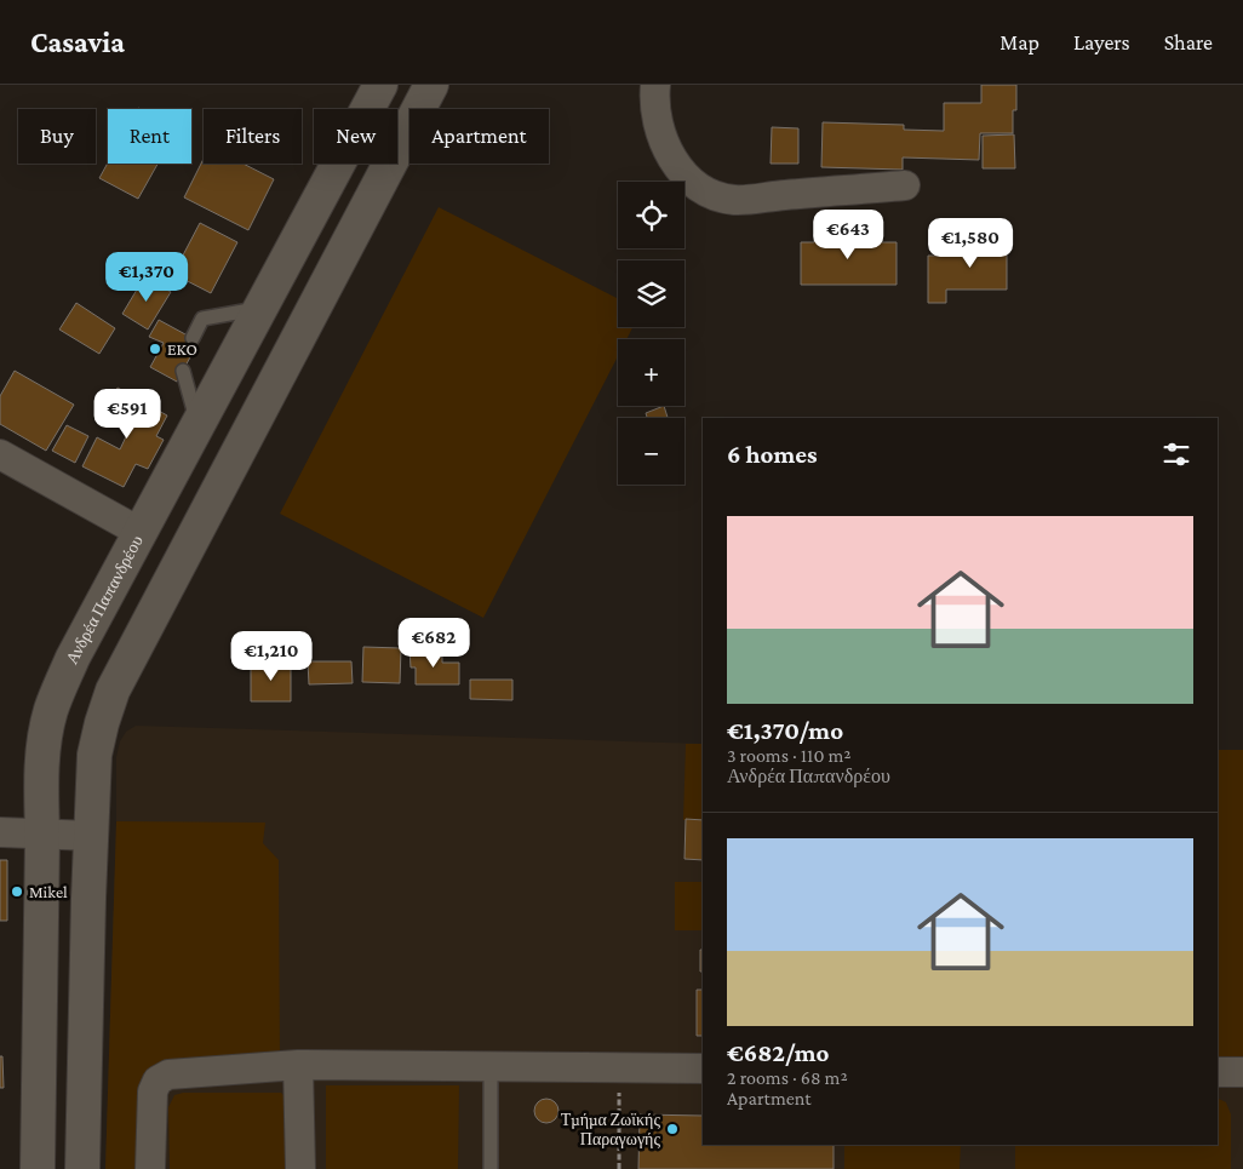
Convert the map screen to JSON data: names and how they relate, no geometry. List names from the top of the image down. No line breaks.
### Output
{"streets":{"street":["Ανδρέα Παπανδρέου"]},"places":["EKO","Mikel","Τμήμα Ζωϊκής Παραγωγής"],"page":{"header":"Casavia","nav":["Map","Layers","Share"],"chip":["Buy","Rent","Filters","New","Apartment"],"map_buttons":["+","−"],"price":["€643","€1,580","€1,370","€591","€682","€1,210"],"heading":"6 homes","list":[{"name":"€1,370/mo","note":"3 rooms · 110 m² · Ανδρέα Παπανδρέου"},{"name":"€682/mo","note":"2 rooms · 68 m² · Apartment"}]}}
